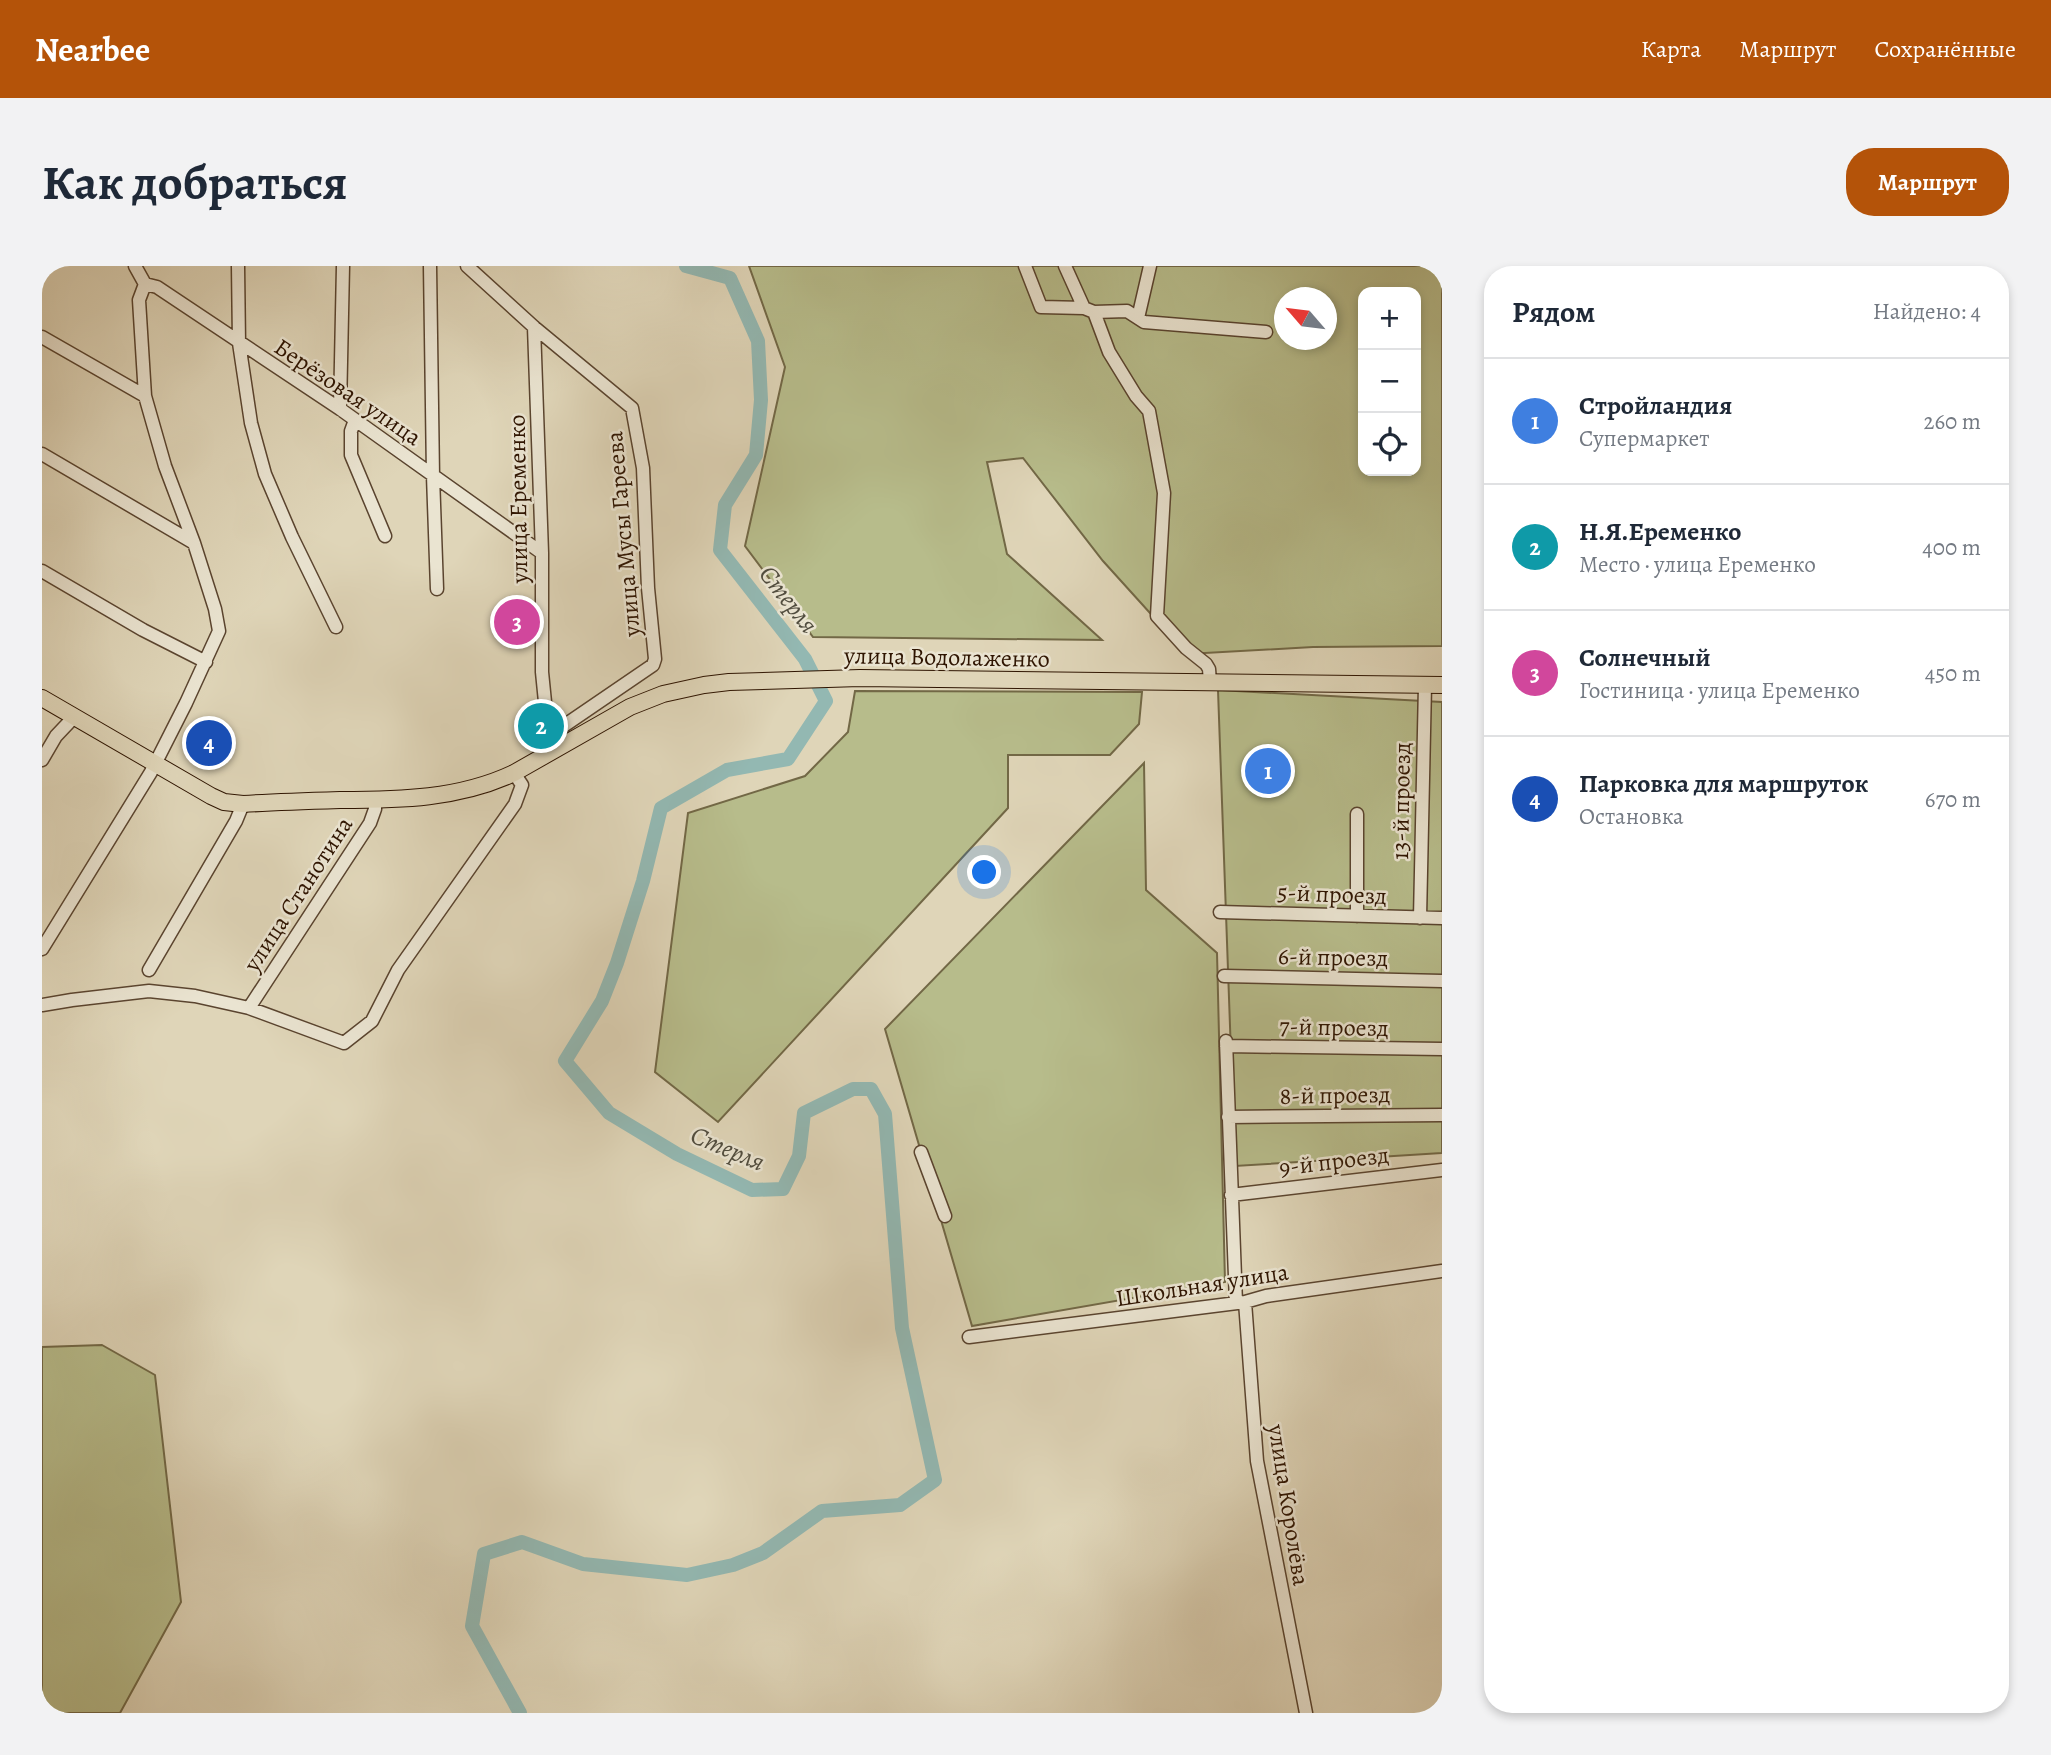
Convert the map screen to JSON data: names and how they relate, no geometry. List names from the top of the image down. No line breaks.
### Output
{"streets":{"main road":["улица Водолаженко"],"street":["Берёзовая улица","улица Еременко","улица Мусы Гареева","13-й проезд","улица Станотина","5-й проезд","6-й проезд","7-й проезд","8-й проезд","9-й проезд","Школьная улица","улица Королёва"]},"crossings":[["Берёзовая улица","улица Еременко"],["улица Еременко","улица Мусы Гареева"],["улица Еременко","улица Водолаженко"],["улица Водолаженко","13-й проезд"],["улица Водолаженко","улица Станотина"],["13-й проезд","5-й проезд"],["7-й проезд","улица Королёва"],["8-й проезд","улица Королёва"],["9-й проезд","улица Королёва"],["Школьная улица","улица Королёва"]],"water":["Стерля"],"north":"top left","page":{"header":"Nearbee","nav":["Карта","Маршрут","Сохранённые"],"buttons":"Маршрут","title":"Как добраться","heading":["Рядом","Найдено: 4"],"map_buttons":["+","−"],"list":[{"mark":"1","name":"Стройландия","note":"Супермаркет","value":"260 m"},{"mark":"2","name":"Н.Я.Еременко","note":"Место · улица Еременко","value":"400 m"},{"mark":"3","name":"Солнечный","note":"Гостиница · улица Еременко","value":"450 m"},{"mark":"4","name":"Парковка для маршруток","note":"Остановка","value":"670 m"}],"pins":["3","2","4","1"]}}
